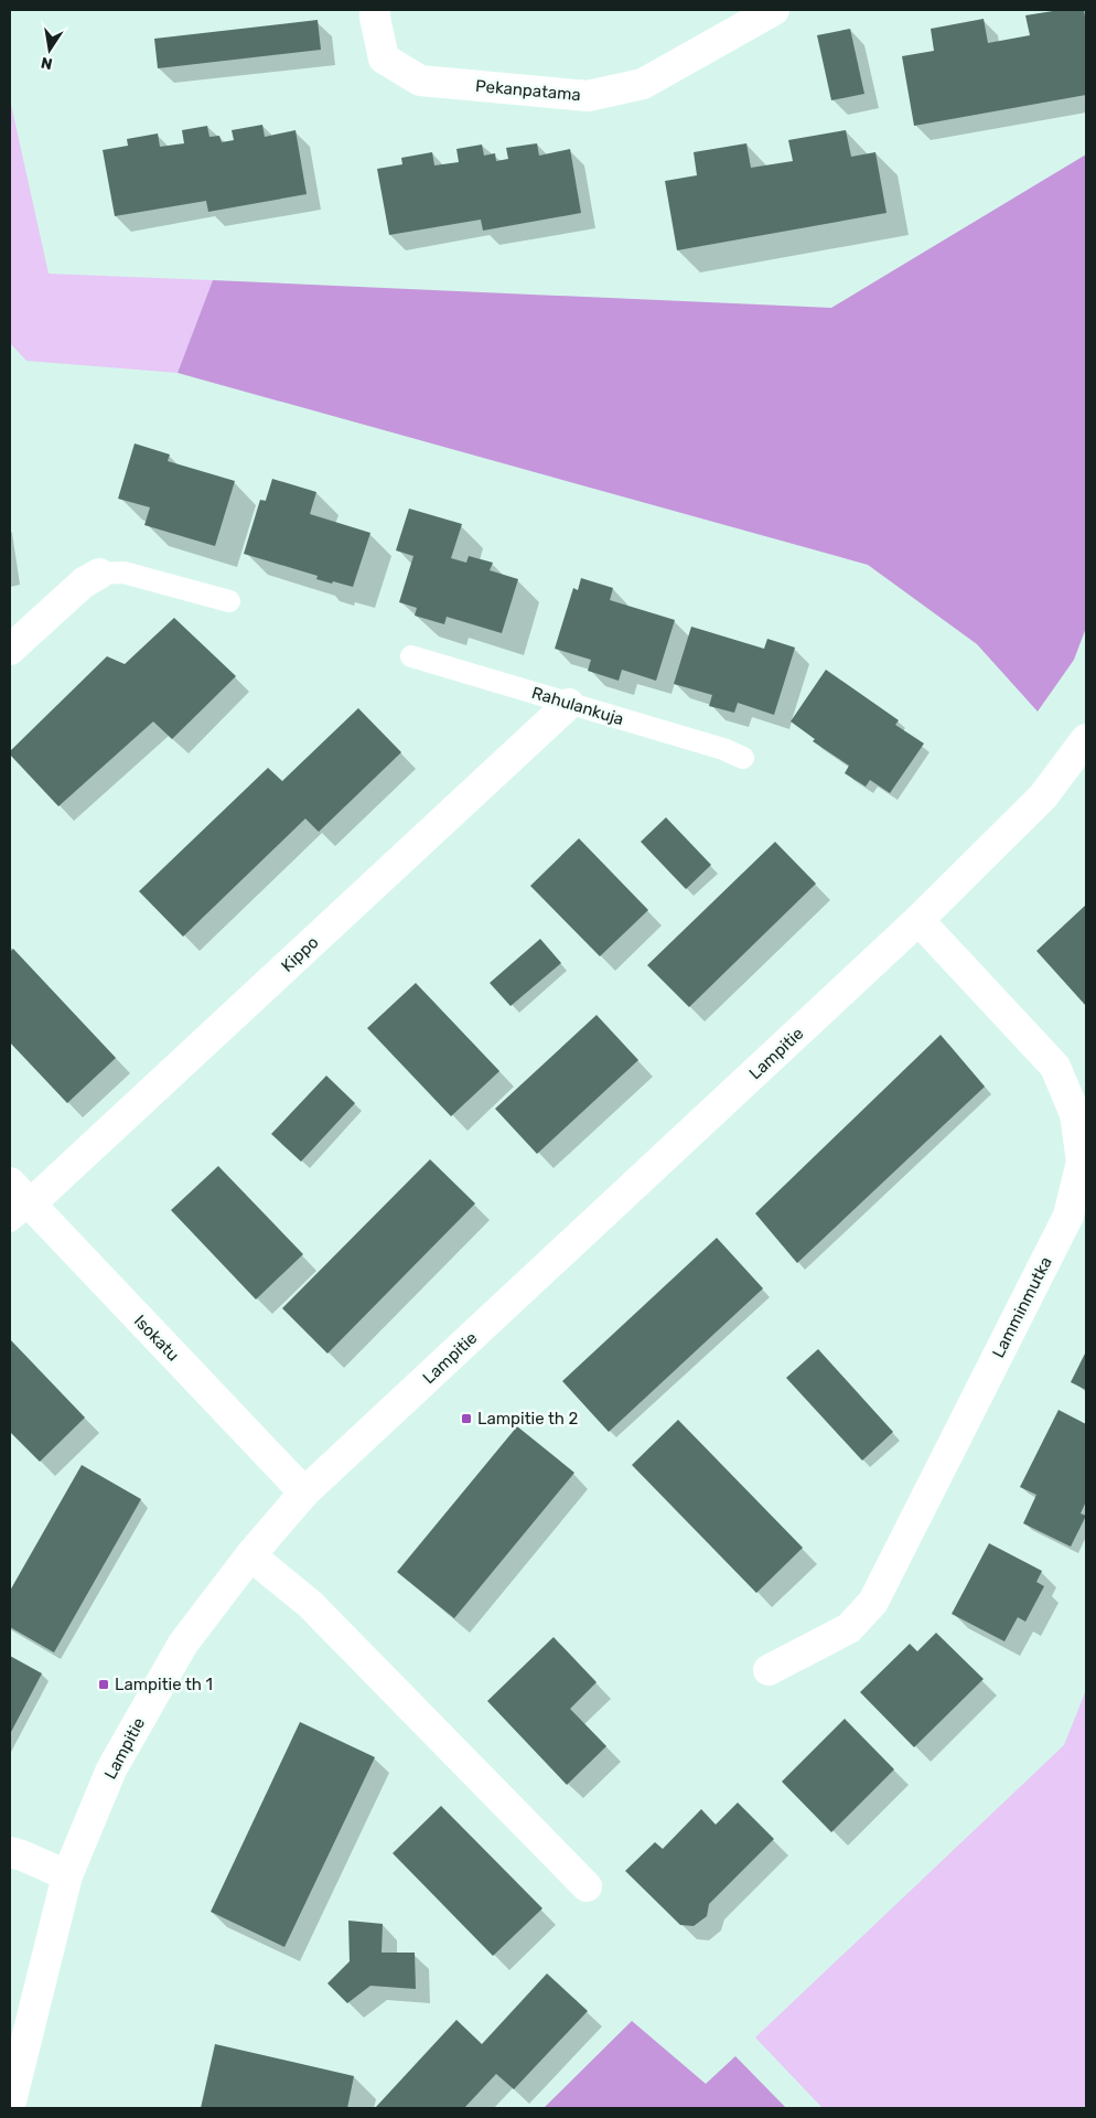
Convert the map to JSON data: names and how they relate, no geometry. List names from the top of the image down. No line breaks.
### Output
{"streets":{"street":["Pekanpatama","Kippo","Lampitie","Lamminmutka","Isokatu"],"lane":["Rahulankuja"]},"crossings":[["Rahulankuja","Kippo"],["Kippo","Isokatu"],["Lampitie","Lamminmutka"],["Lampitie","Isokatu"]],"places":{"transit":["Lampitie th 2","Lampitie th 1"]},"north":"bottom"}
